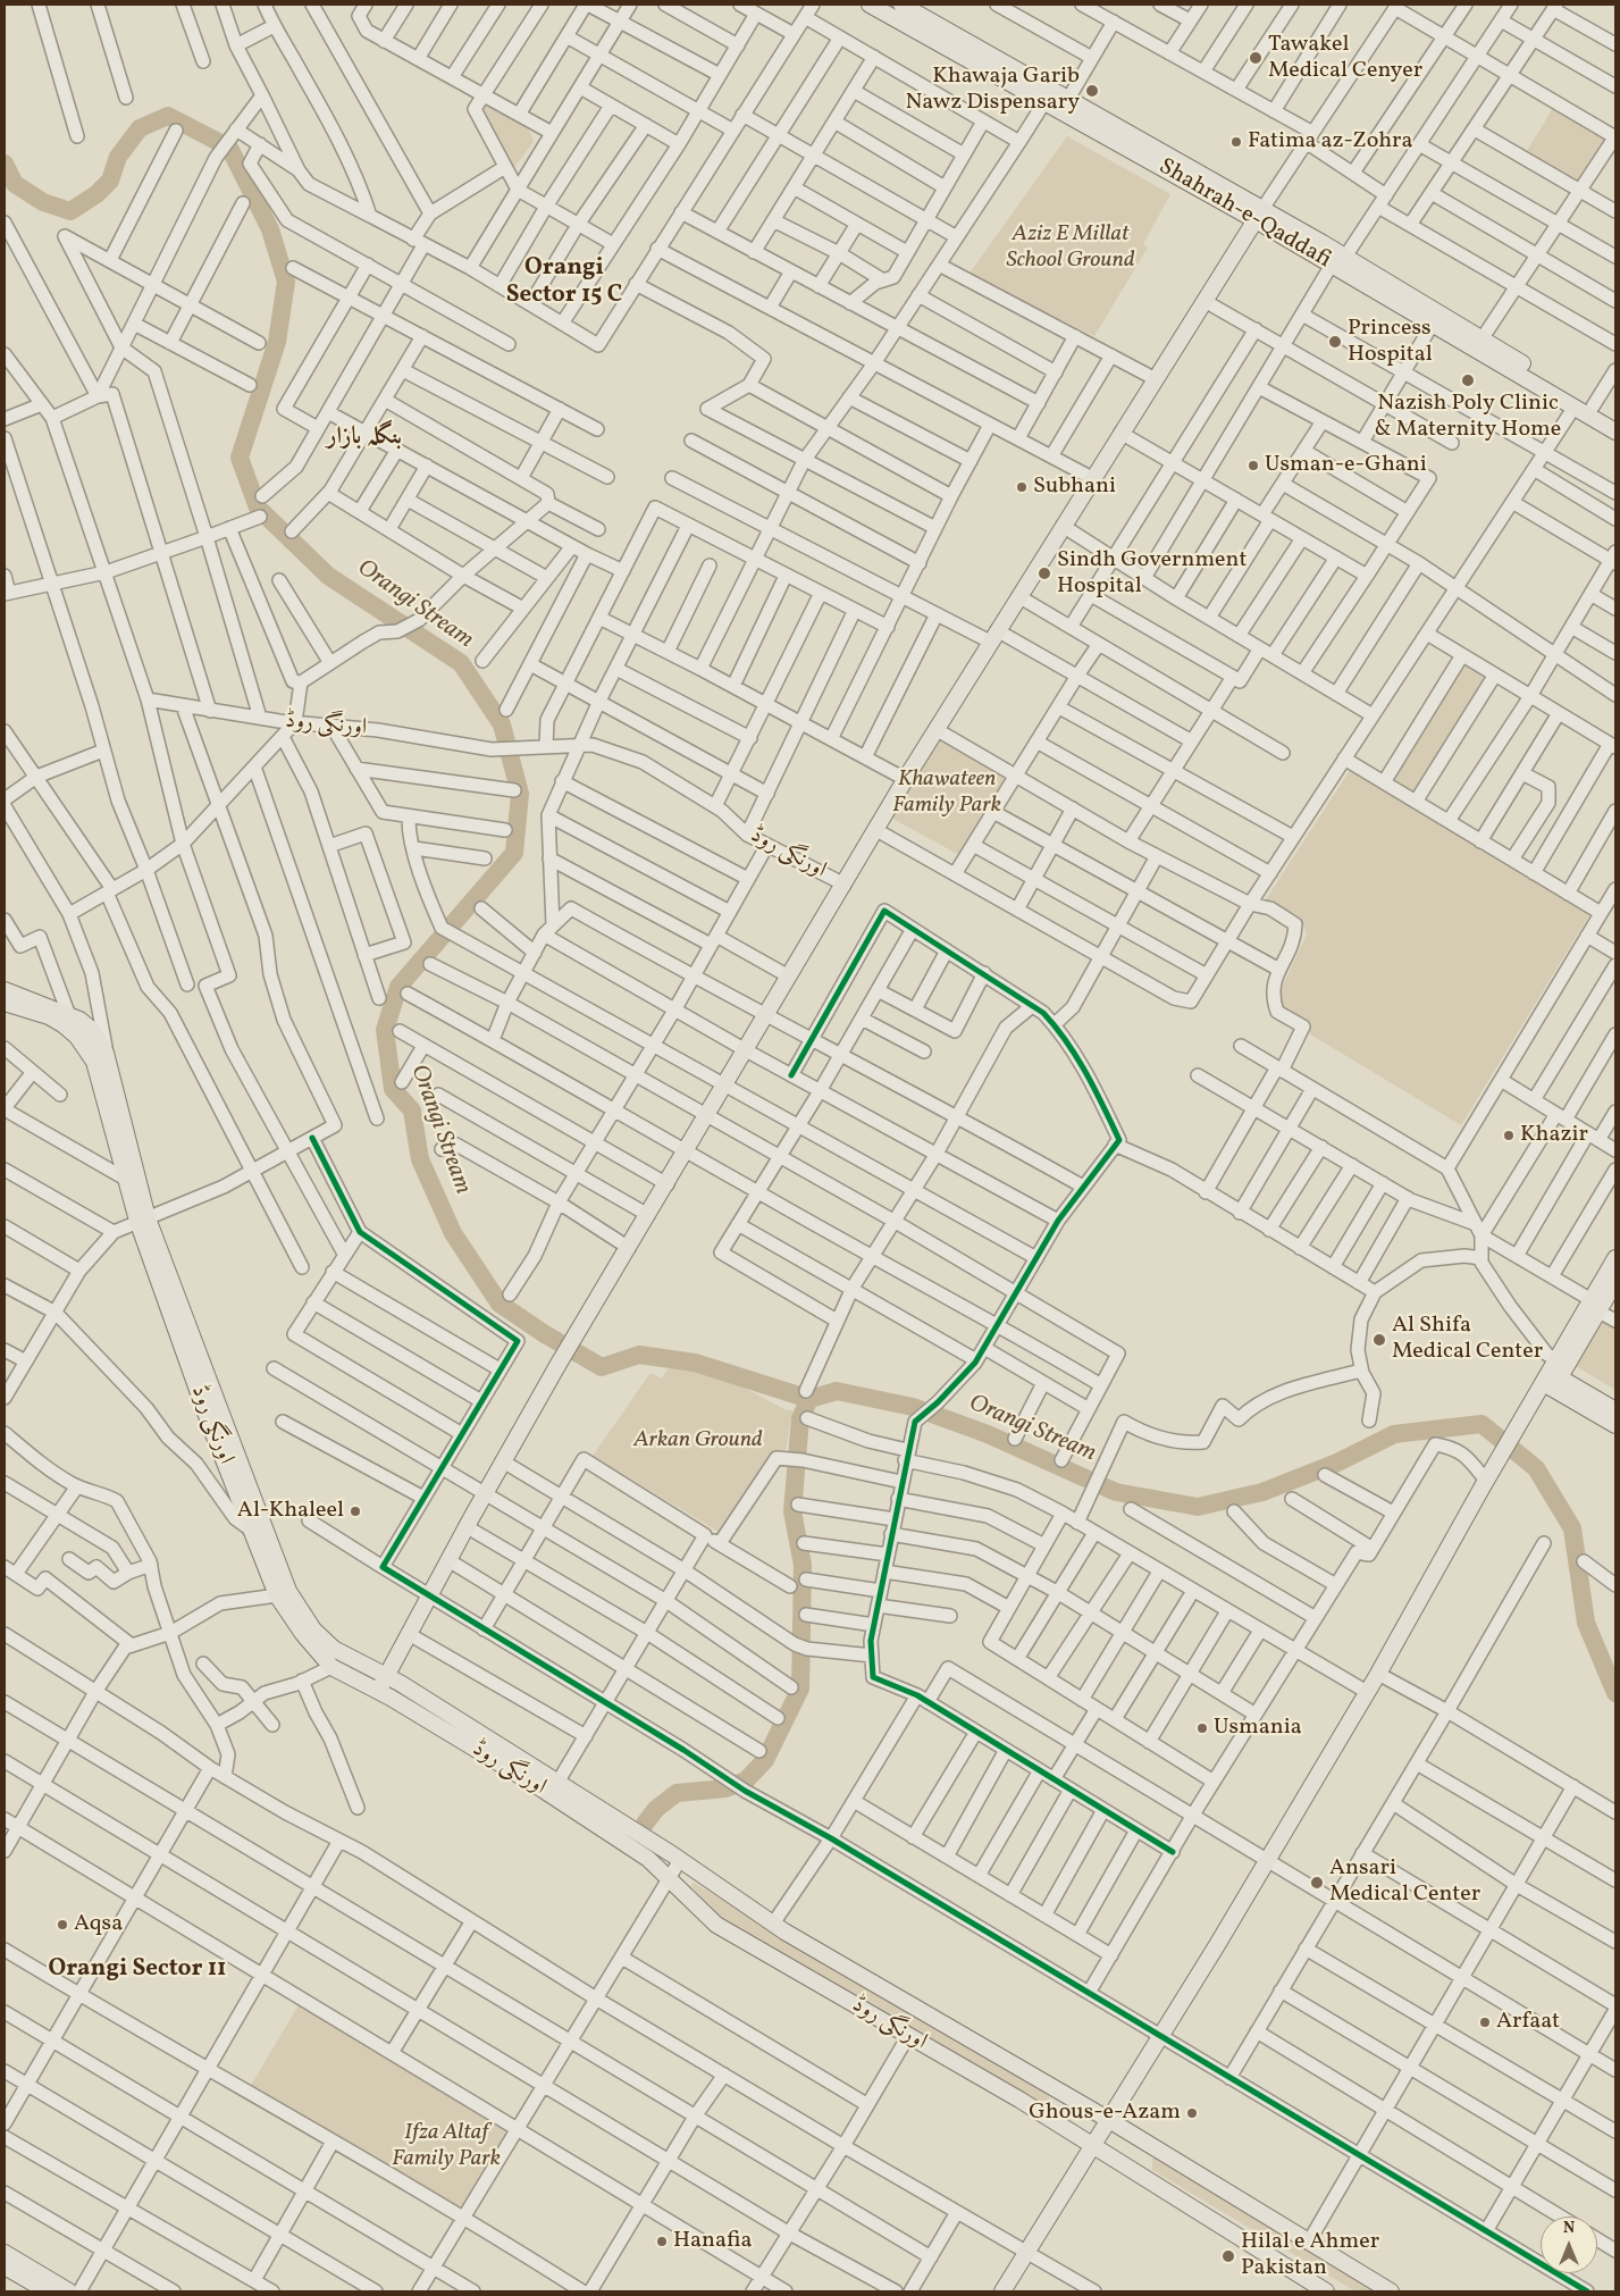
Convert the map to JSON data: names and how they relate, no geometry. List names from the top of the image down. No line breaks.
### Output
{"streets":{"main road":["Shahrah-e-Qaddafi","اورنگی روڈ"]},"districts":["Orangi Sector 15 C","بنگلہ بازار","Orangi Sector 11"],"water":["Orangi Stream"],"parks":["Aziz E Millat School Ground","Khawateen Family Park","Arkan Ground","Ifza Altaf Family Park"],"places":["Tawakel Medical Cenyer","Khawaja Garib Nawz Dispensary","Fatima az-Zohra","Princess Hospital","Nazish Poly Clinic & Maternity Home","Usman-e-Ghani","Subhani","Sindh Government Hospital","Khazir","Al Shifa Medical Center","Al-Khaleel","Usmania","Ansari Medical Center","Aqsa","Arfaat","Ghous-e-Azam","Hanafia","Hilal e Ahmer Pakistan"],"north":"top"}
